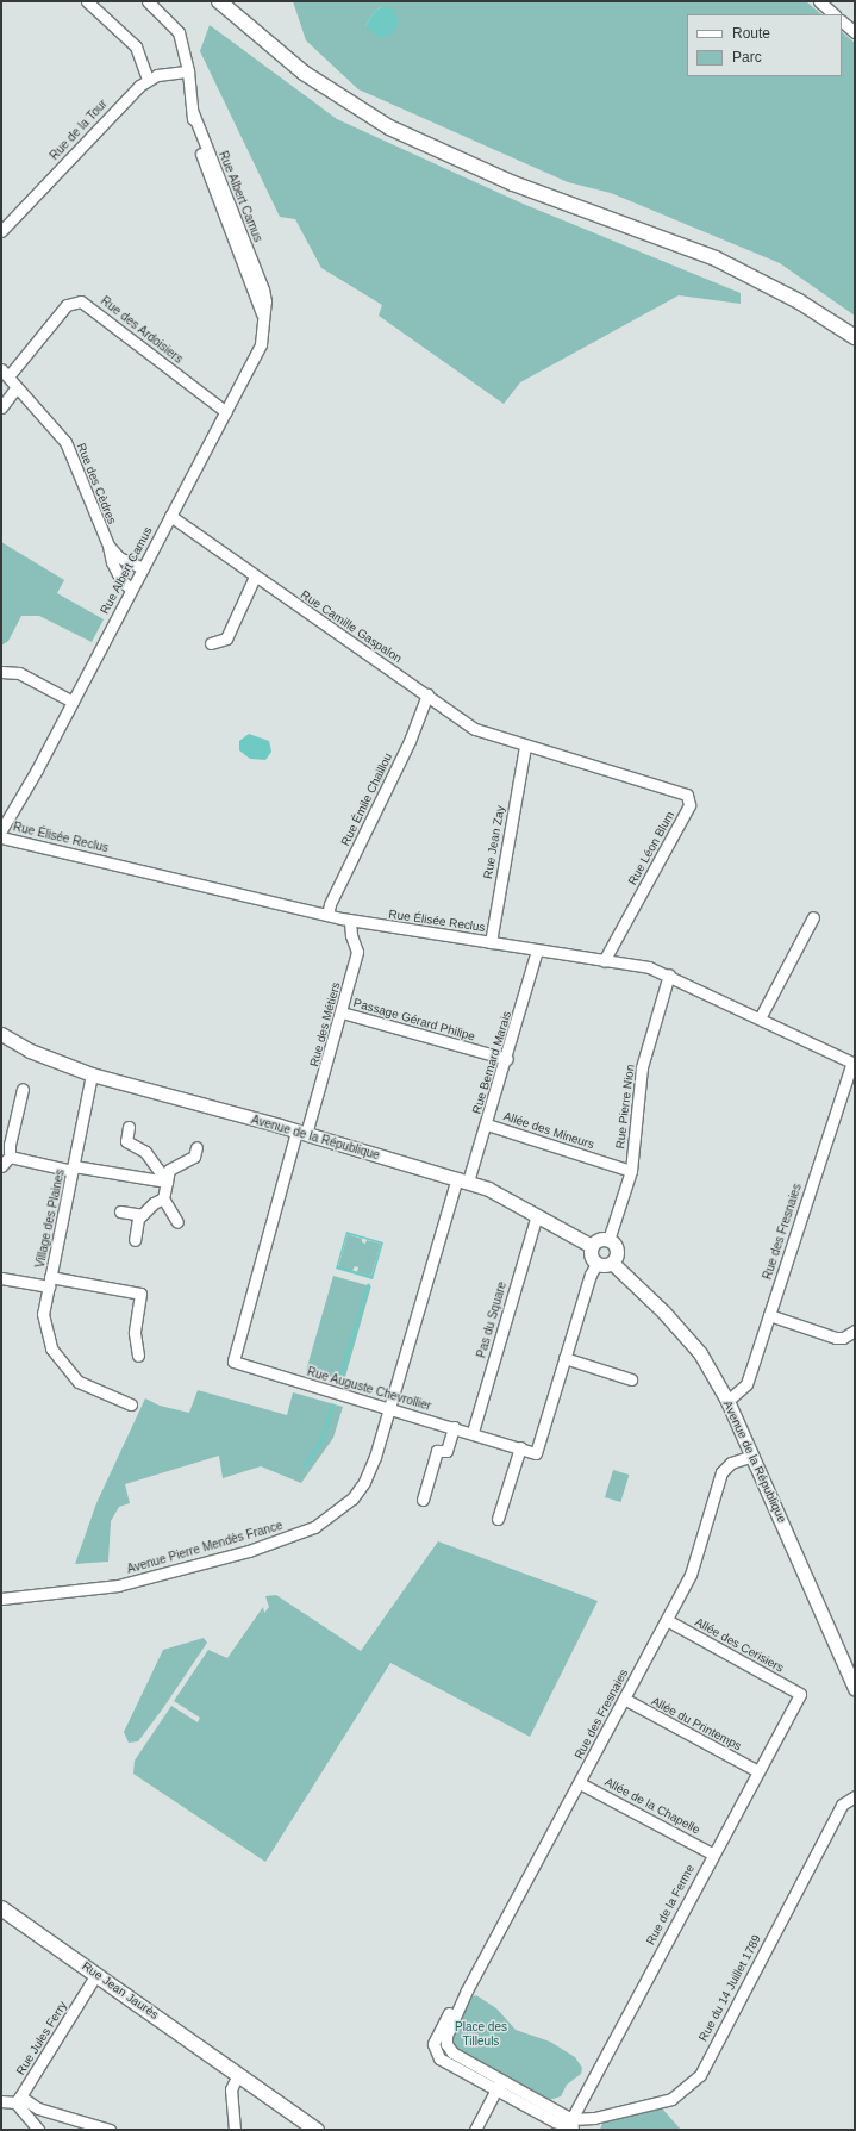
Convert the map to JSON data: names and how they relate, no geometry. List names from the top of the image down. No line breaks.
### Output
{"streets":{"main road":["Rue Jean Jaurès"],"street":["Rue de la Tour","Rue Albert Camus","Rue des Ardoisiers","Rue des Cèdres","Rue Camille Gaspalon","Rue Émile Chaillou","Rue Élisée Reclus","Rue Jean Zay","Rue Léon Blum","Passage Gérard Philipe","Rue des Métiers","Rue Bernard Marais","Rue Pierre Nion","Allée des Mineurs","Avenue de la République","Village des Plaines","Rue des Fresnaies","Pas du Square","Rue Auguste Chevrollier","Avenue Pierre Mendès France","Allée des Cerisiers","Allée du Printemps","Allée de la Chapelle","Rue de la Ferme","Rue du 14 Juillet 1789","Rue Jules Ferry"]},"crossings":[["Rue Albert Camus","Rue des Ardoisiers"],["Rue Albert Camus","Rue des Cèdres"],["Rue Albert Camus","Rue Camille Gaspalon"],["Rue des Ardoisiers","Rue des Cèdres"],["Rue Camille Gaspalon","Rue Émile Chaillou"],["Rue Camille Gaspalon","Rue Jean Zay"],["Rue Camille Gaspalon","Rue Léon Blum"],["Rue Émile Chaillou","Rue Élisée Reclus"],["Rue Élisée Reclus","Rue Jean Zay"],["Rue Élisée Reclus","Rue Léon Blum"],["Rue Élisée Reclus","Rue des Métiers"],["Rue Élisée Reclus","Rue Bernard Marais"],["Rue Élisée Reclus","Rue Pierre Nion"],["Rue Élisée Reclus","Rue des Fresnaies"],["Rue Jean Zay","Rue Léon Blum"],["Passage Gérard Philipe","Rue des Métiers"],["Passage Gérard Philipe","Rue Bernard Marais"],["Rue des Métiers","Avenue de la République"],["Rue des Métiers","Rue Auguste Chevrollier"],["Rue Bernard Marais","Allée des Mineurs"],["Rue Bernard Marais","Avenue de la République"],["Rue Bernard Marais","Avenue Pierre Mendès France"],["Rue Pierre Nion","Allée des Mineurs"],["Rue Pierre Nion","Avenue de la République"],["Rue Pierre Nion","Rue Auguste Chevrollier"],["Avenue de la République","Village des Plaines"],["Avenue de la République","Rue des Fresnaies"],["Avenue de la République","Pas du Square"],["Avenue de la République","Rue Auguste Chevrollier"],["Avenue de la République","Avenue Pierre Mendès France"],["Rue des Fresnaies","Allée des Cerisiers"],["Rue des Fresnaies","Allée du Printemps"],["Rue des Fresnaies","Allée de la Chapelle"],["Pas du Square","Rue Auguste Chevrollier"],["Rue Auguste Chevrollier","Avenue Pierre Mendès France"],["Allée des Cerisiers","Rue de la Ferme"],["Allée du Printemps","Rue de la Ferme"],["Allée de la Chapelle","Rue de la Ferme"],["Rue de la Ferme","Rue du 14 Juillet 1789"],["Rue Jean Jaurès","Rue Jules Ferry"]],"parks":["Place des Tilleuls"],"legend":["Route","Parc"]}
